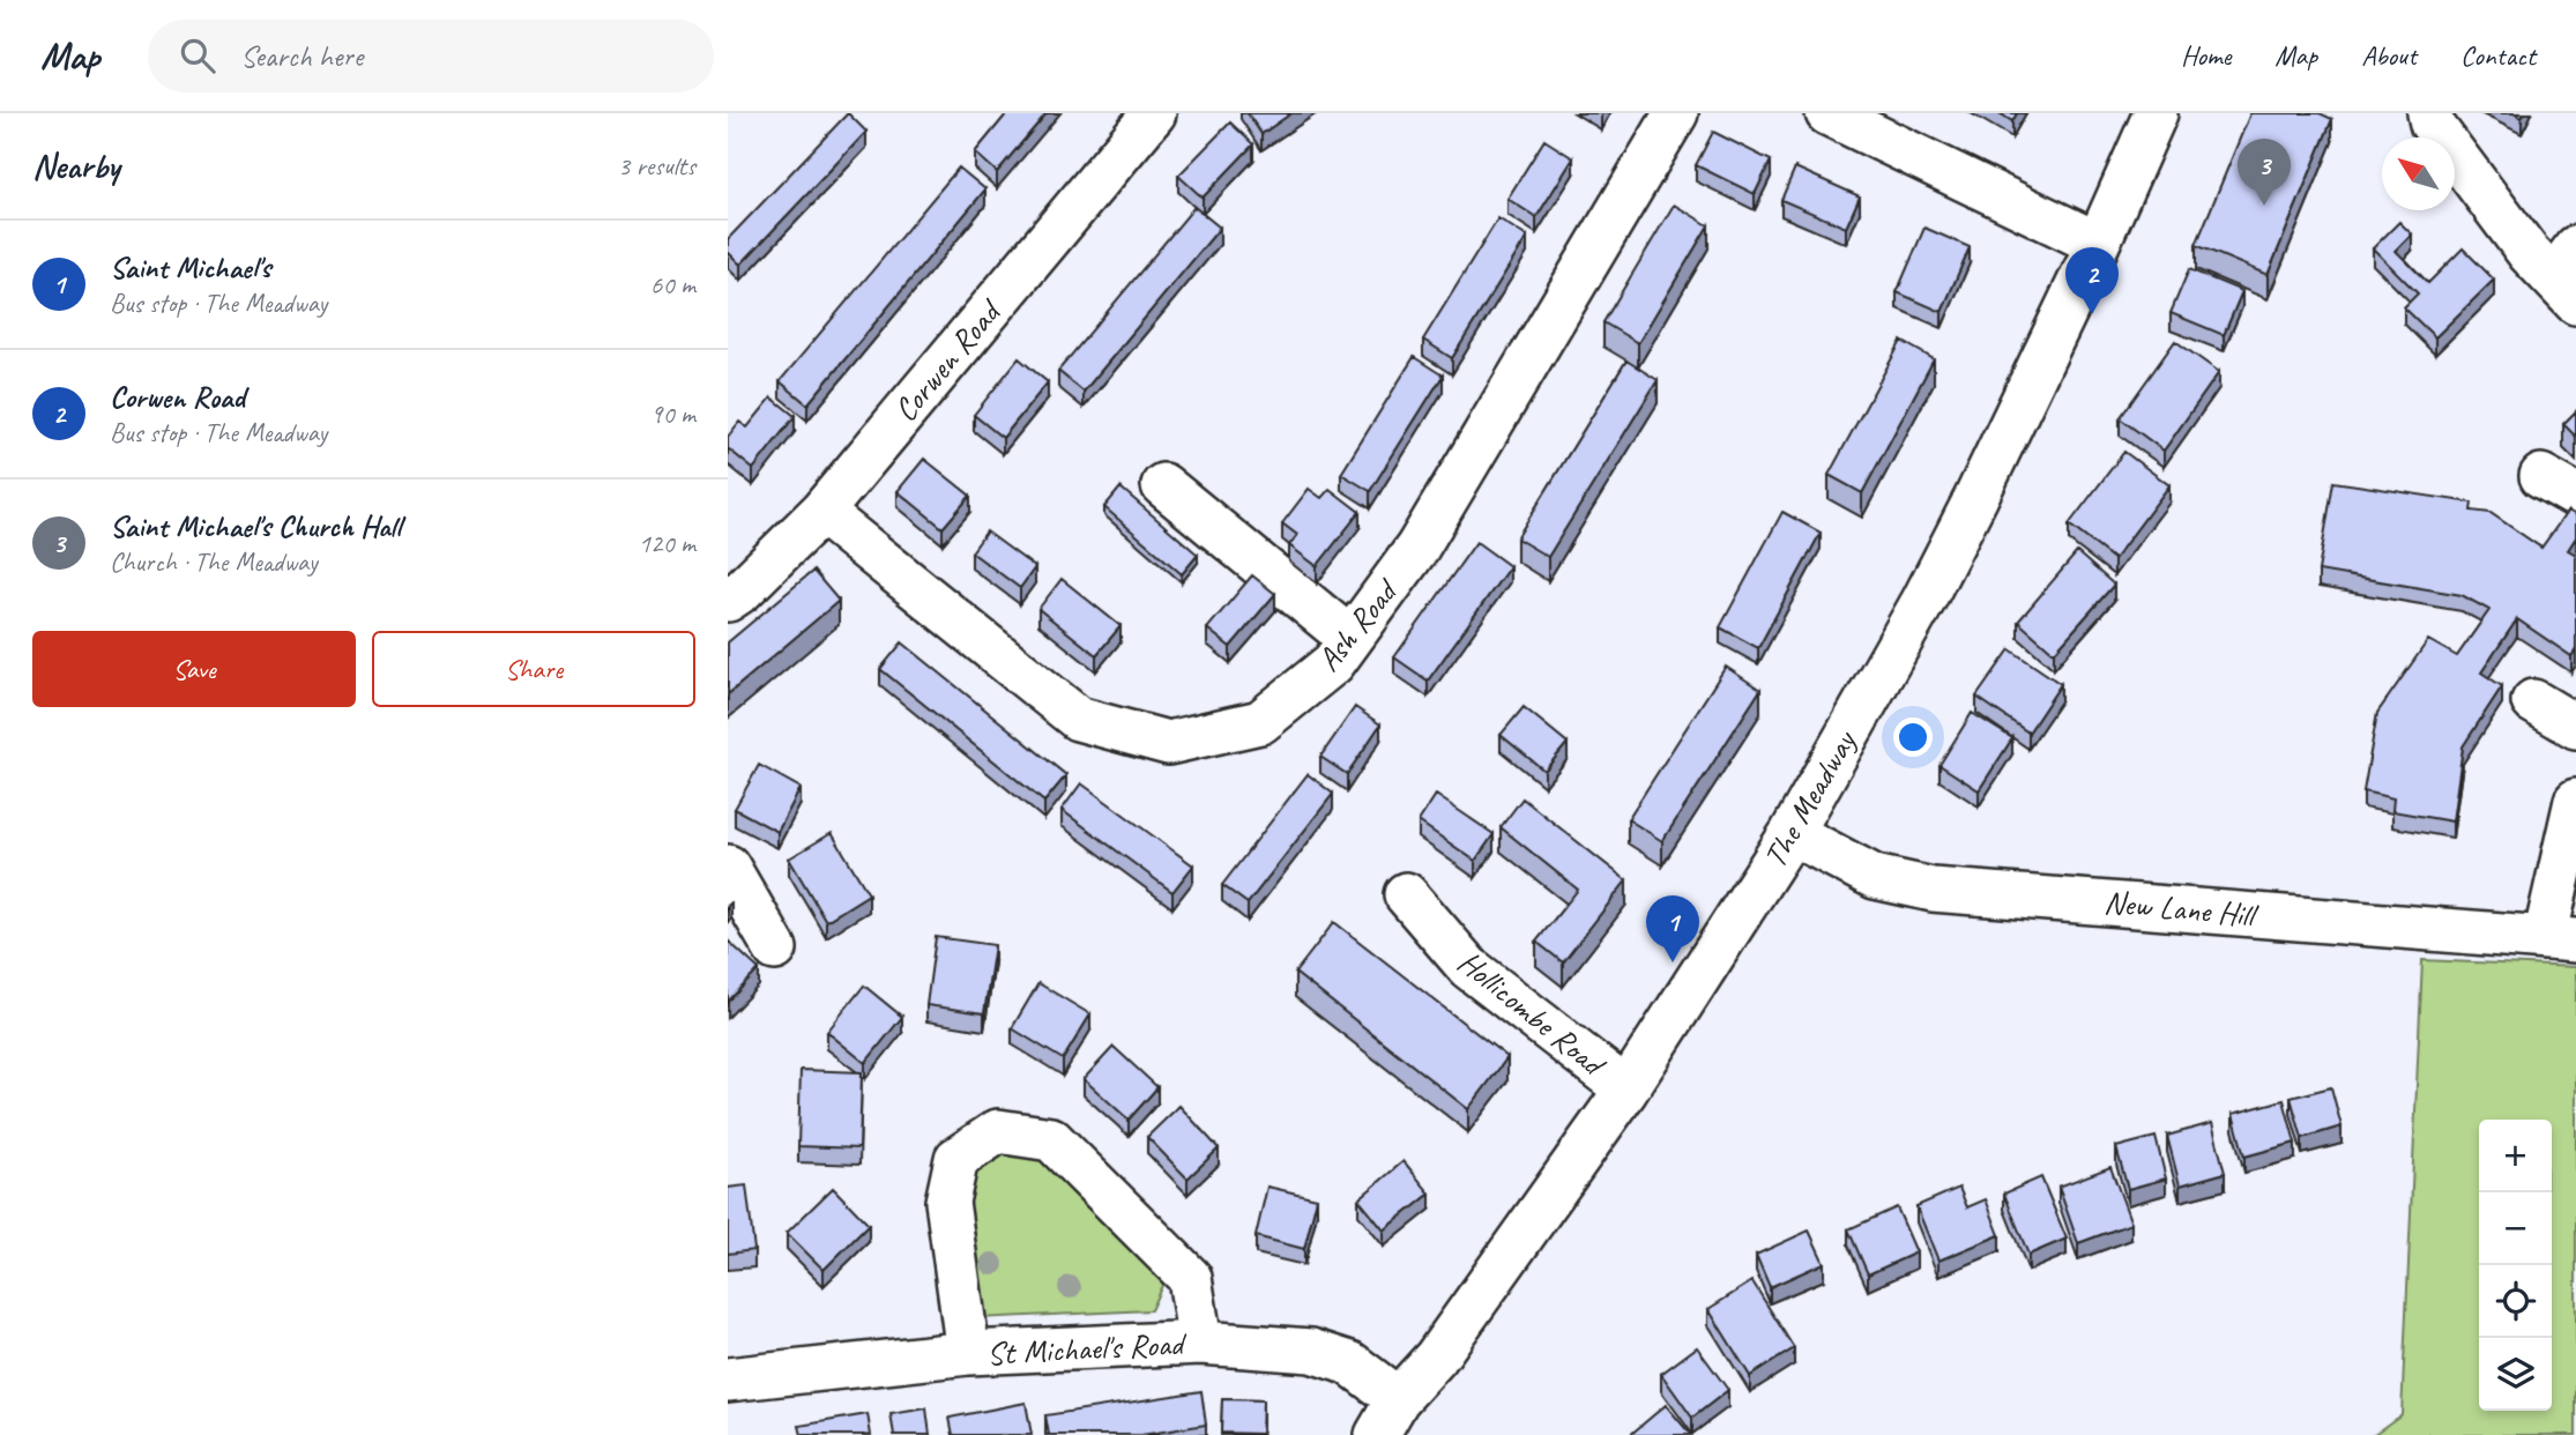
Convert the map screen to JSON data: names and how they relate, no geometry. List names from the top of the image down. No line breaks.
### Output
{"streets":{"street":["Corwen Road","Ash Road","The Meadway","New Lane Hill","Hollicombe Road","St Michael's Road"]},"crossings":[["Corwen Road","Ash Road"],["The Meadway","New Lane Hill"],["The Meadway","Hollicombe Road"],["The Meadway","St Michael's Road"]],"north":"top left","page":{"header":"Map","search":"Search here","nav":["Home","Map","About","Contact"],"heading":["Nearby","3 results"],"pins":["3","2","1"],"list":[{"mark":"1","name":"Saint Michael's","note":"Bus stop · The Meadway","value":"60 m"},{"mark":"2","name":"Corwen Road","note":"Bus stop · The Meadway","value":"90 m"},{"mark":"3","name":"Saint Michael's Church Hall","note":"Church · The Meadway","value":"120 m"}],"buttons":["Save","Share"],"map_buttons":["+","−"]}}
